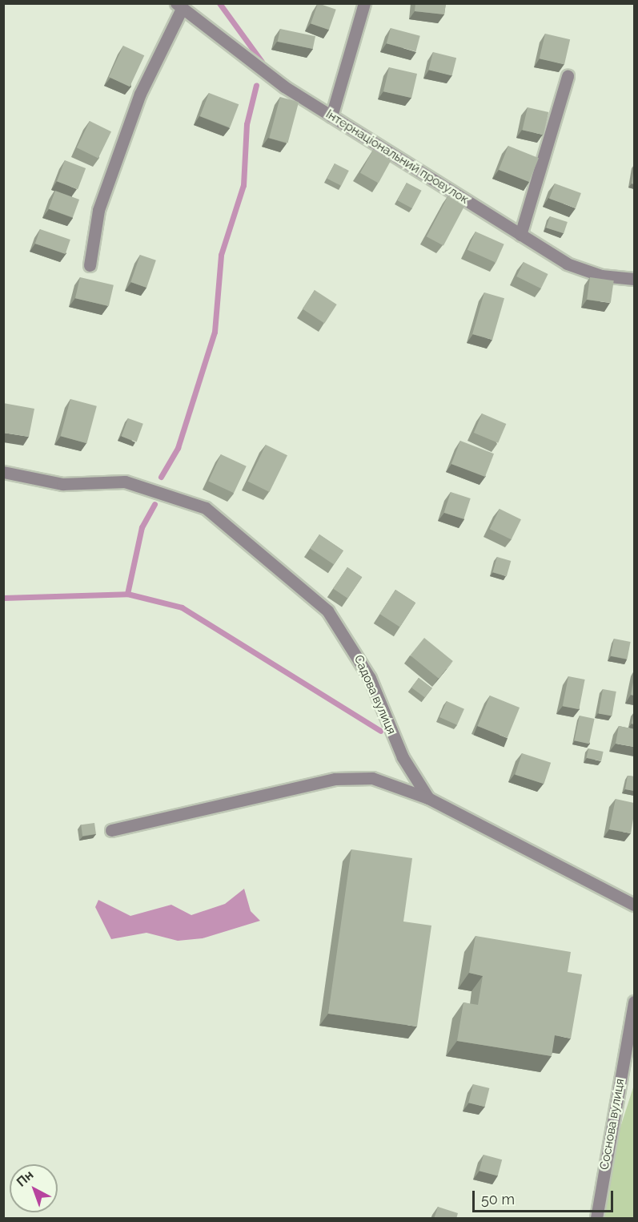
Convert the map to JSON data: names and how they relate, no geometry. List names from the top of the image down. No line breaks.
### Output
{"streets":{"street":["Інтернаціональний провулок","Садова вулиця","Соснова вулиця"]},"scale_bar":"50 m","north":"top left"}
